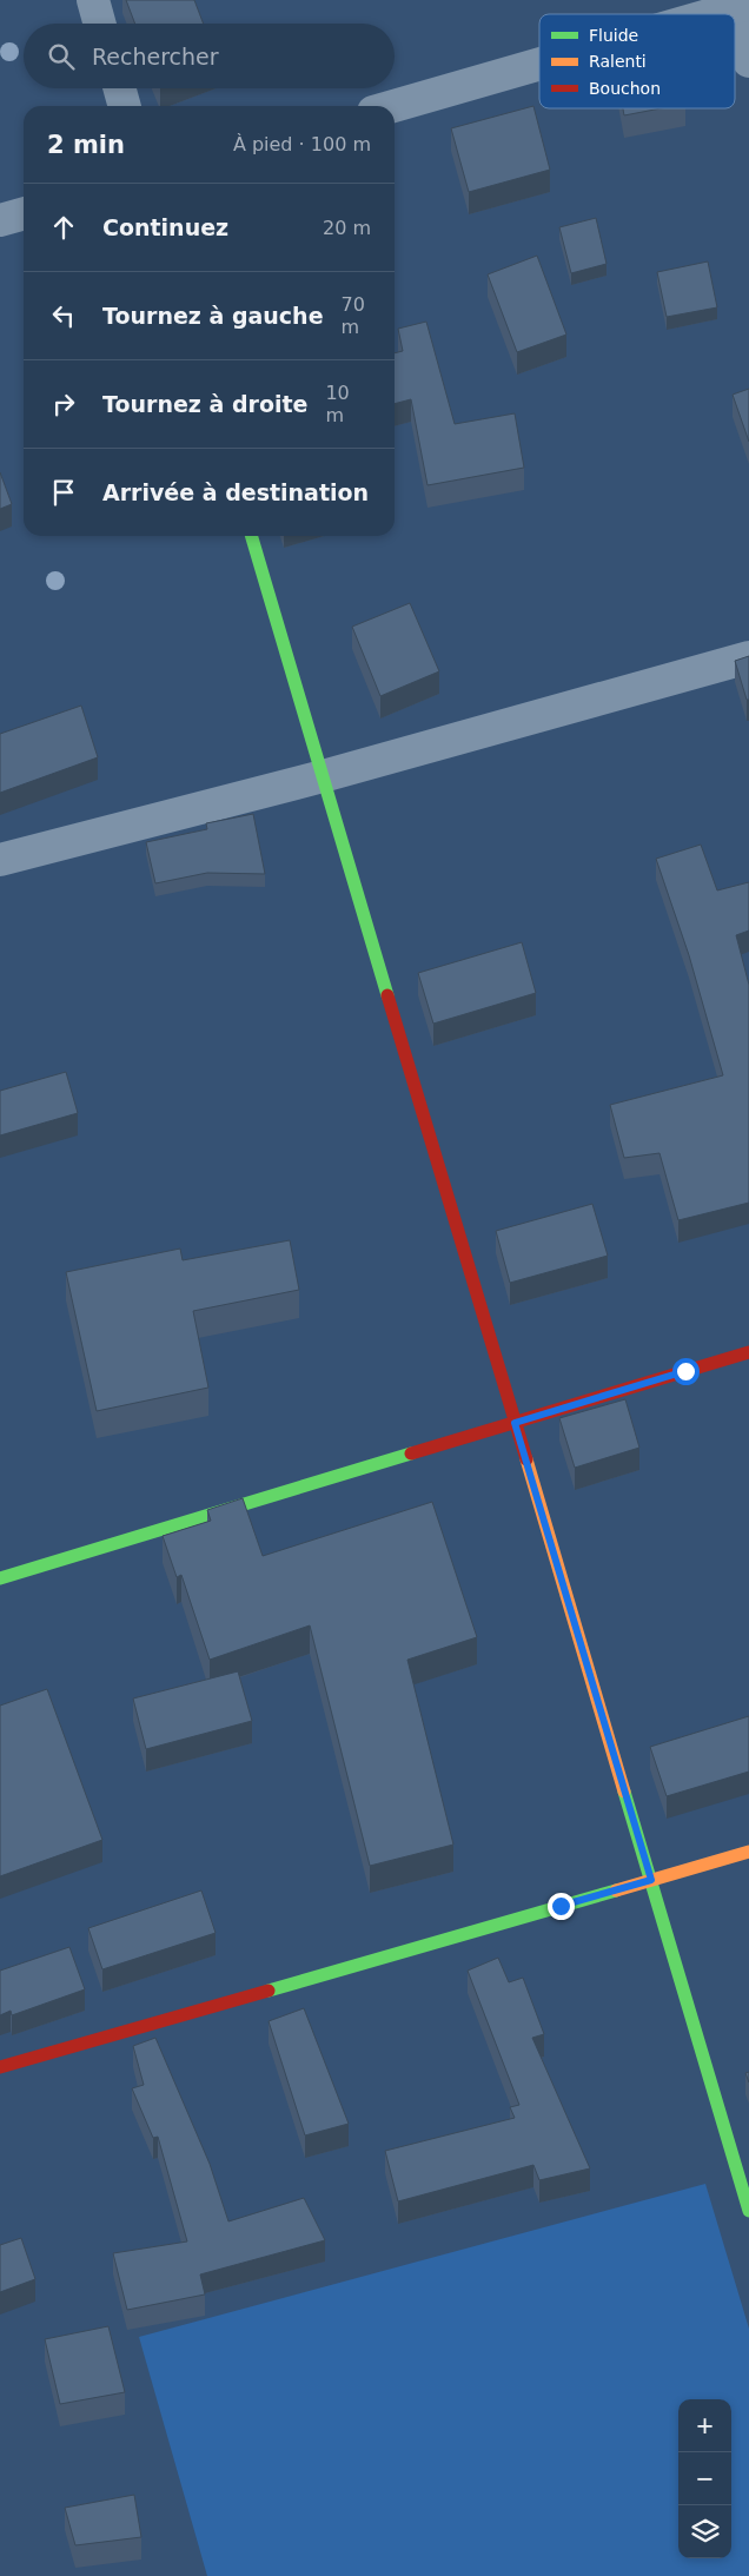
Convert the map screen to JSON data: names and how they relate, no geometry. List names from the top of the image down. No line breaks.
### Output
{"legend":["Fluide","Ralenti","Bouchon"],"page":{"search":"Rechercher","heading":["2 min","À pied · 100 m"],"list":[["Continuez","20 m"],["Tournez à gauche","70 m"],["Tournez à droite","10 m"],"Arrivée à destination"],"map_buttons":["+","−"]}}
